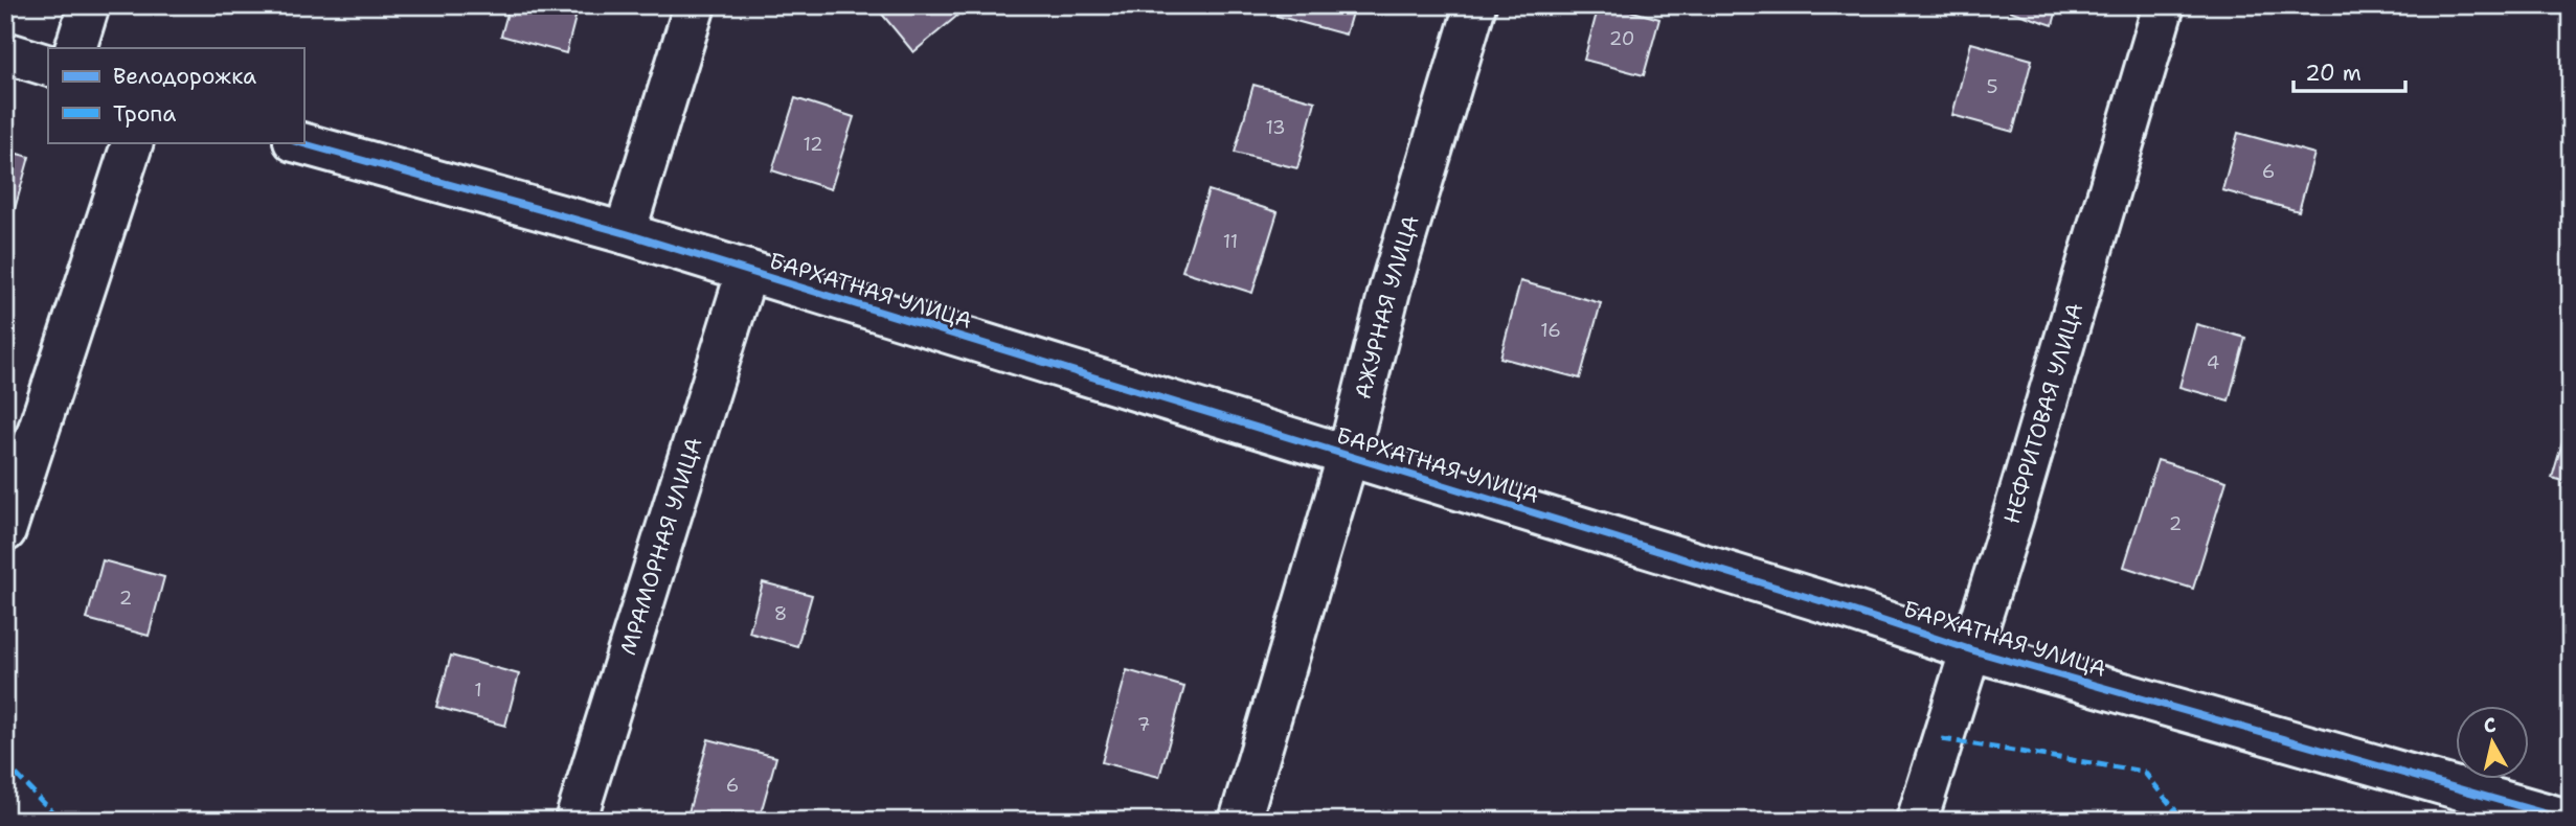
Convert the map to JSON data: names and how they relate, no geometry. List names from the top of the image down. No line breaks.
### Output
{"streets":{"street":["БАРХАТНАЯ УЛИЦА","АЖУРНАЯ УЛИЦА","НЕФРИТОВАЯ УЛИЦА","МРАМОРНАЯ УЛИЦА"]},"crossings":[["БАРХАТНАЯ УЛИЦА","АЖУРНАЯ УЛИЦА"],["БАРХАТНАЯ УЛИЦА","НЕФРИТОВАЯ УЛИЦА"],["БАРХАТНАЯ УЛИЦА","МРАМОРНАЯ УЛИЦА"]],"house_numbers":["20","5","13","12","6","11","16","4","2","2","8","1","7","6"],"legend":["Велодорожка","Тропа"],"scale_bar":"20 m","north":"top"}
